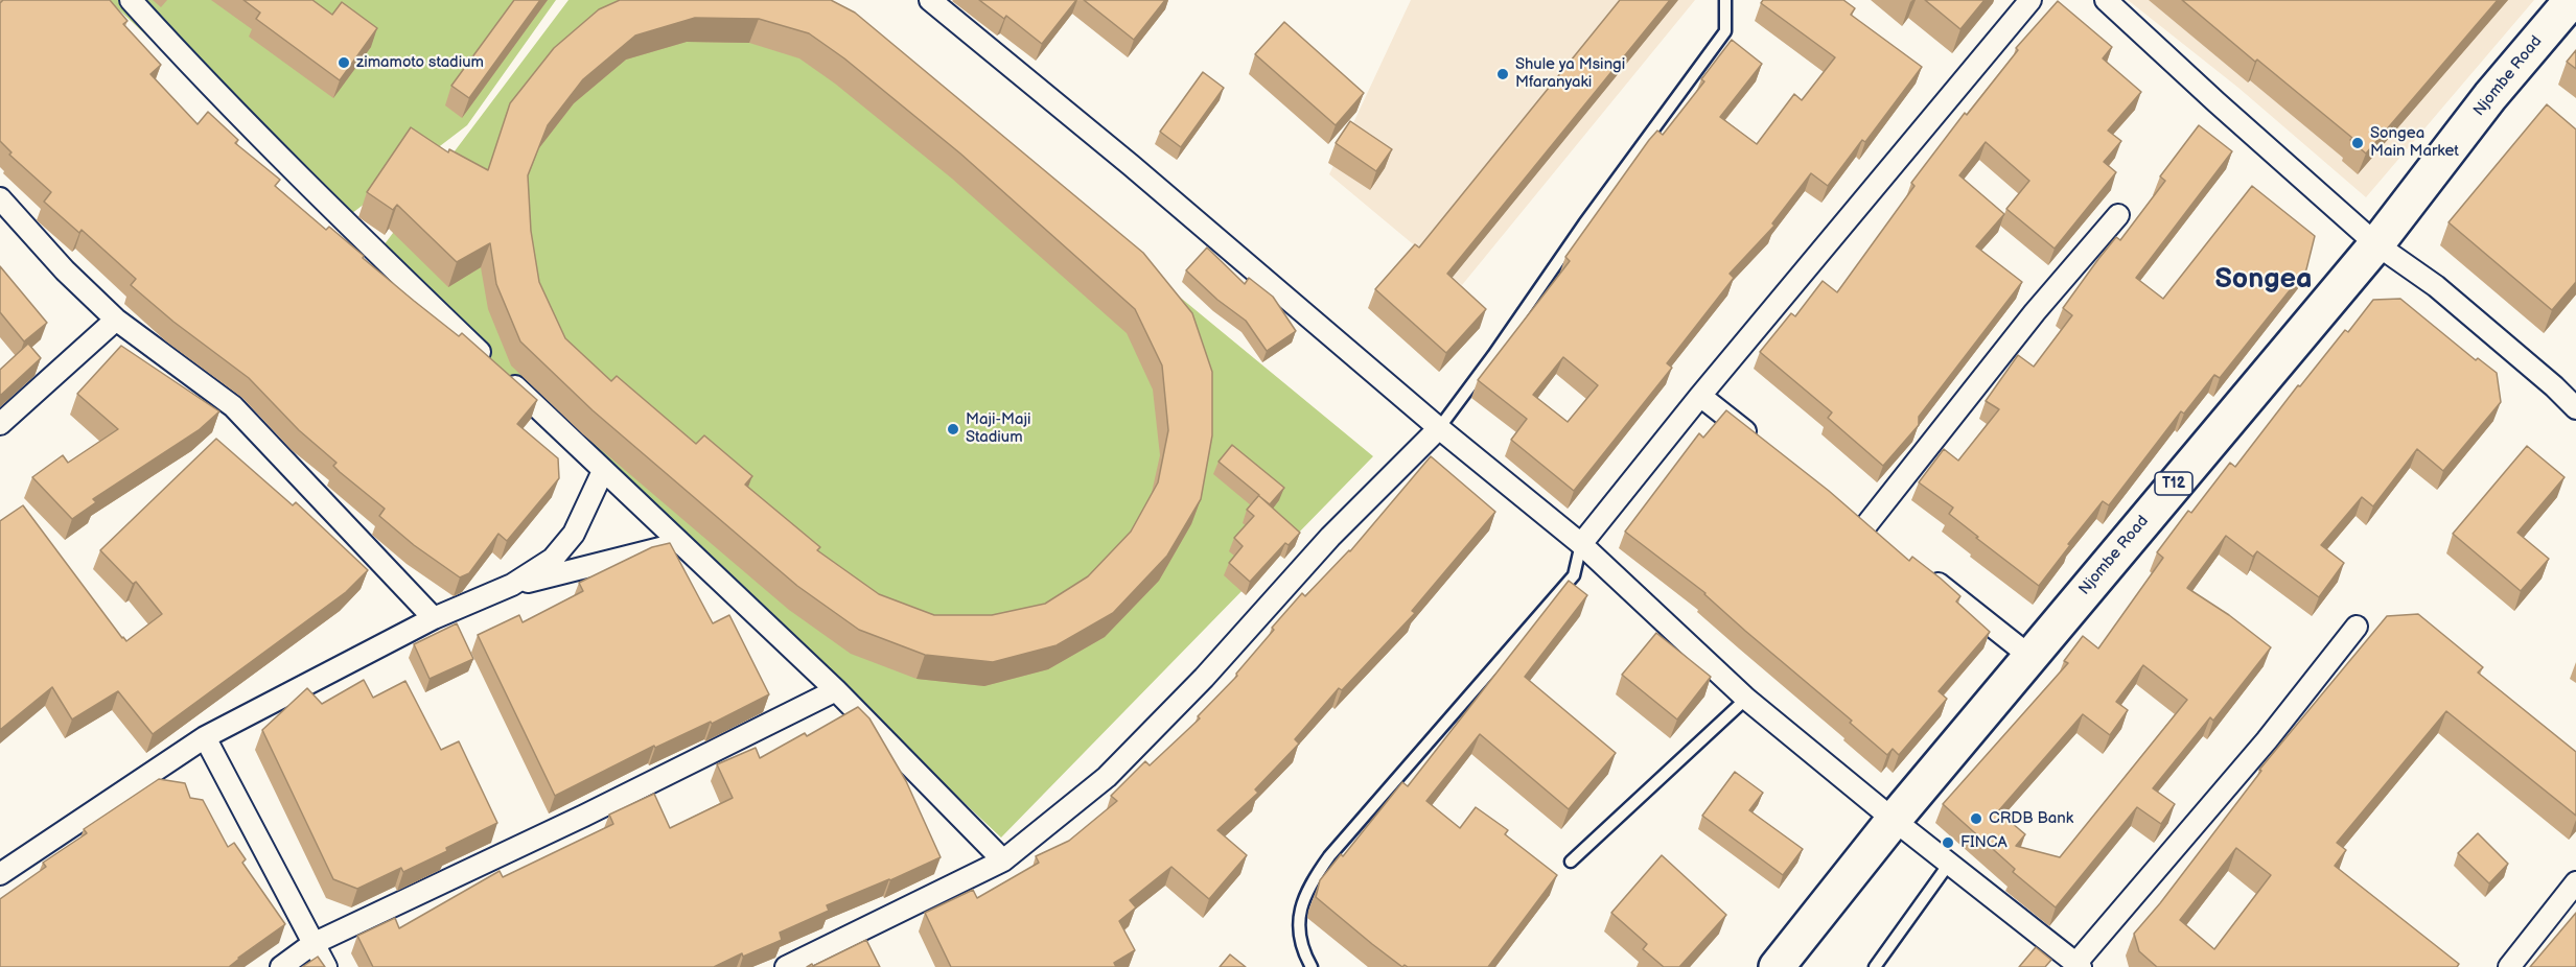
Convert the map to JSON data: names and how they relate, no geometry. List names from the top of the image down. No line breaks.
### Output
{"streets":{"highway":["Njombe Road","T12"]},"districts":["Songea"],"places":["zimamoto stadium","Shule ya Msingi Mfaranyaki","Songea Main Market","Maji-Maji Stadium","CRDB Bank","FINCA"]}
